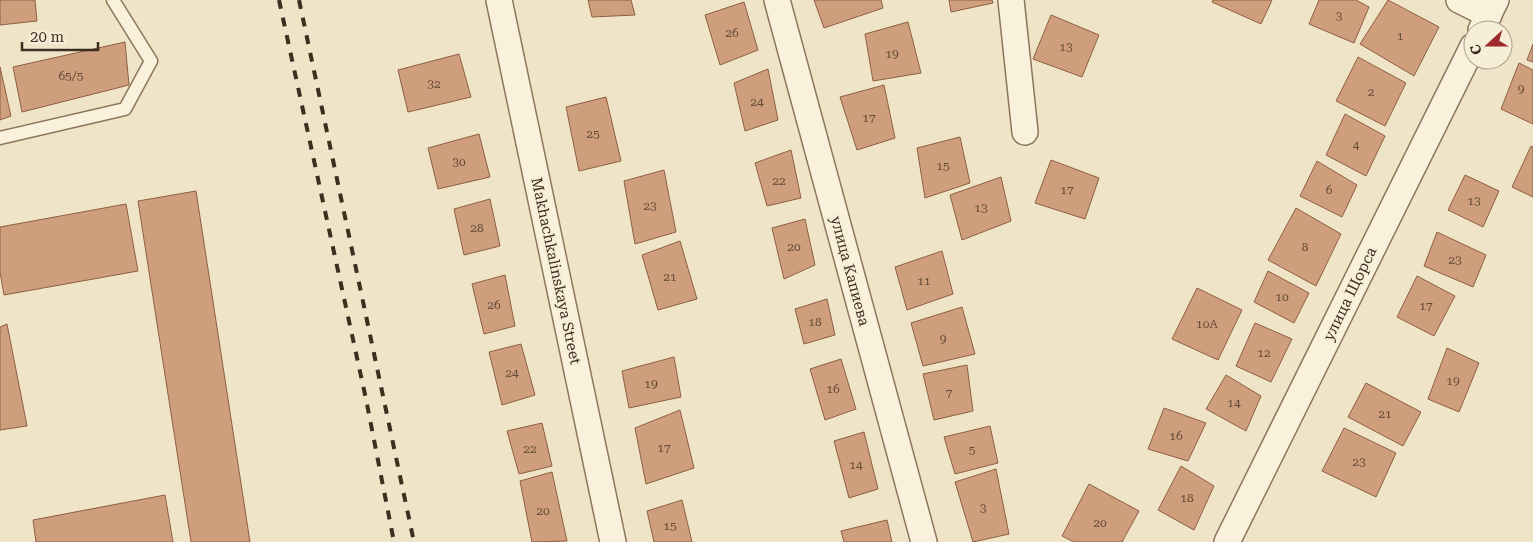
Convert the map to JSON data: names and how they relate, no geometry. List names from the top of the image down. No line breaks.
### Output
{"streets":{"street":["Makhachkalinskaya Street","улица Капиева","улица Щорса"]},"house_numbers":["3","26","1","13","19","65/5","32","9","2","24","17","25","4","30","15","22","17","6","13","23","13","28","20","8","23","21","11","10","26","17","18","10А","9","12","24","19","19","16","7","14","21","16","17","22","5","23","14","18","3","20","20","15"],"scale_bar":"20 m","north":"left"}
